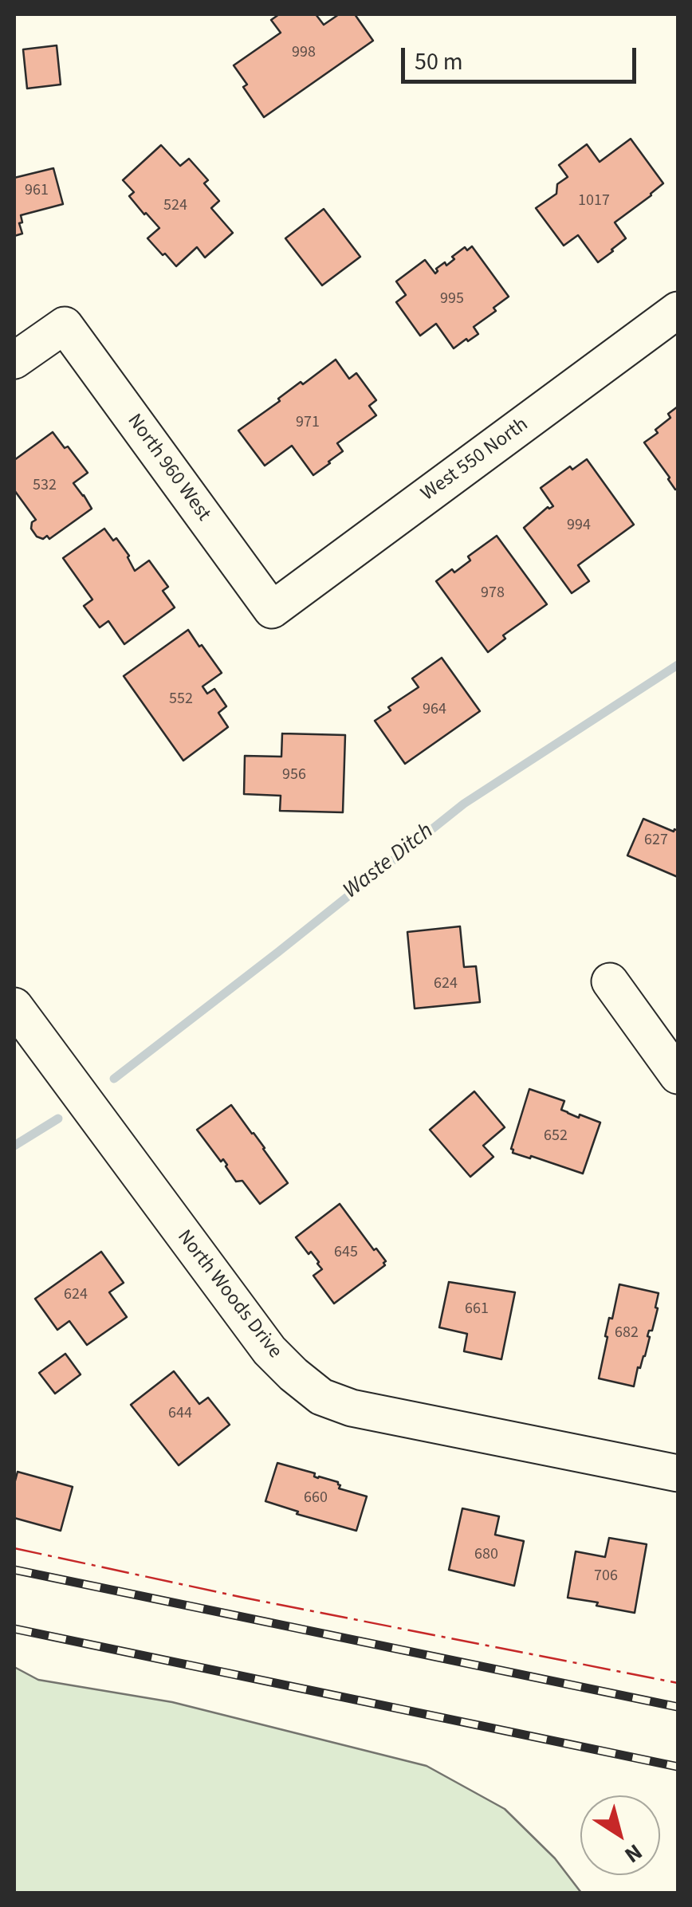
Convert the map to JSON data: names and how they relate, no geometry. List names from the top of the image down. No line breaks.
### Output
{"streets":{"street":["West 550 North","North 960 West","North Woods Drive"]},"crossings":[["West 550 North","North 960 West"]],"water":["Waste Ditch"],"house_numbers":["998","961","1017","524","995","971","532","994","978","552","964","956","627","624","652","645","624","661","682","644","660","680","706"],"scale_bar":"50 m","north":"bottom right"}
